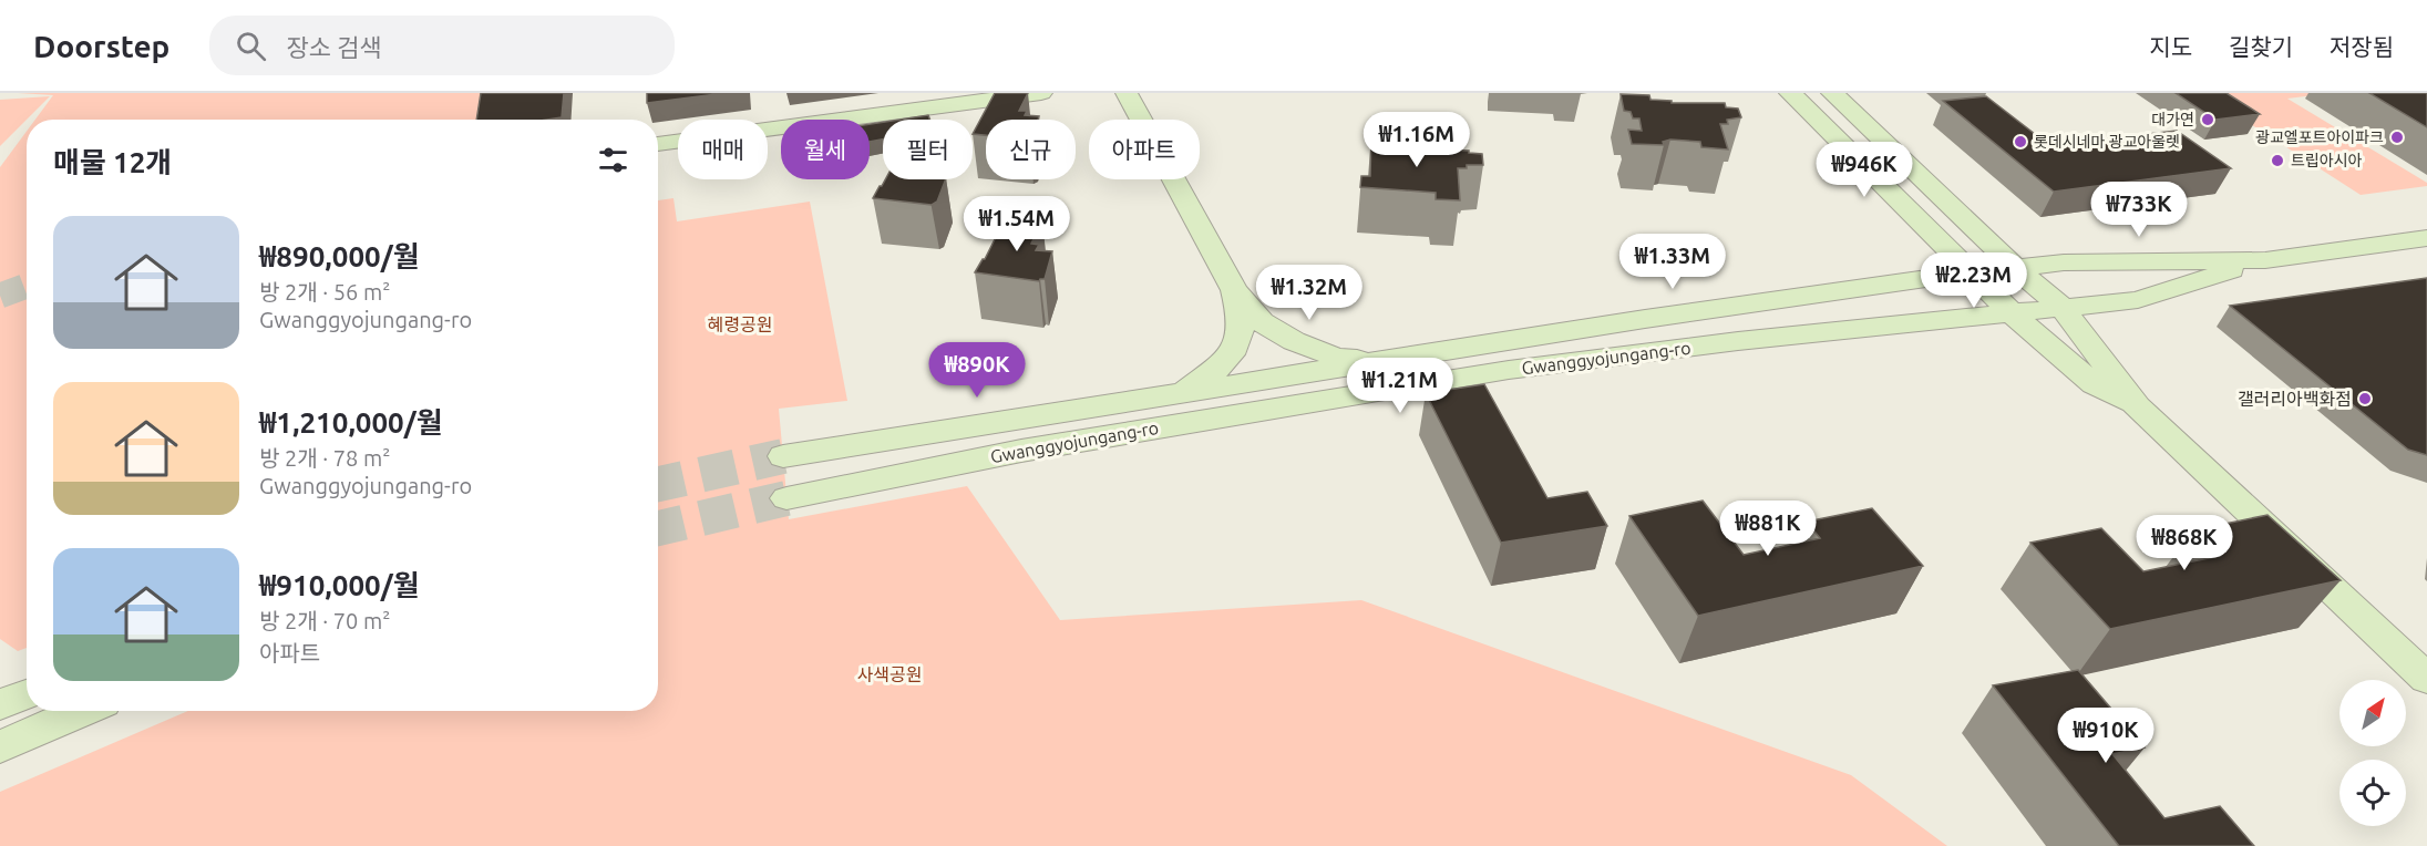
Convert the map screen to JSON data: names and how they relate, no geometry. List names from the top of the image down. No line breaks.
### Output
{"streets":{"main road":["Gwanggyojungang-ro"]},"parks":["혜령공원","사색공원"],"places":["대가연","광교엘포트아이파크","롯데시네마 광교아울렛","트립아시아","갤러리아백화점"],"north":"top right","page":{"header":"Doorstep","search":"장소 검색","nav":["지도","길찾기","저장됨"],"price":["₩1.16M","₩946K","₩733K","₩1.54M","₩1.33M","₩2.23M","₩1.32M","₩890K","₩1.21M","₩881K","₩868K","₩910K"],"chip":["매매","월세","필터","신규","아파트"],"heading":"매물 12개","list":[{"name":"₩890,000/월","note":"방 2개 · 56 m² · Gwanggyojungang-ro"},{"name":"₩1,210,000/월","note":"방 2개 · 78 m² · Gwanggyojungang-ro"},{"name":"₩910,000/월","note":"방 2개 · 70 m² · 아파트"}]}}
